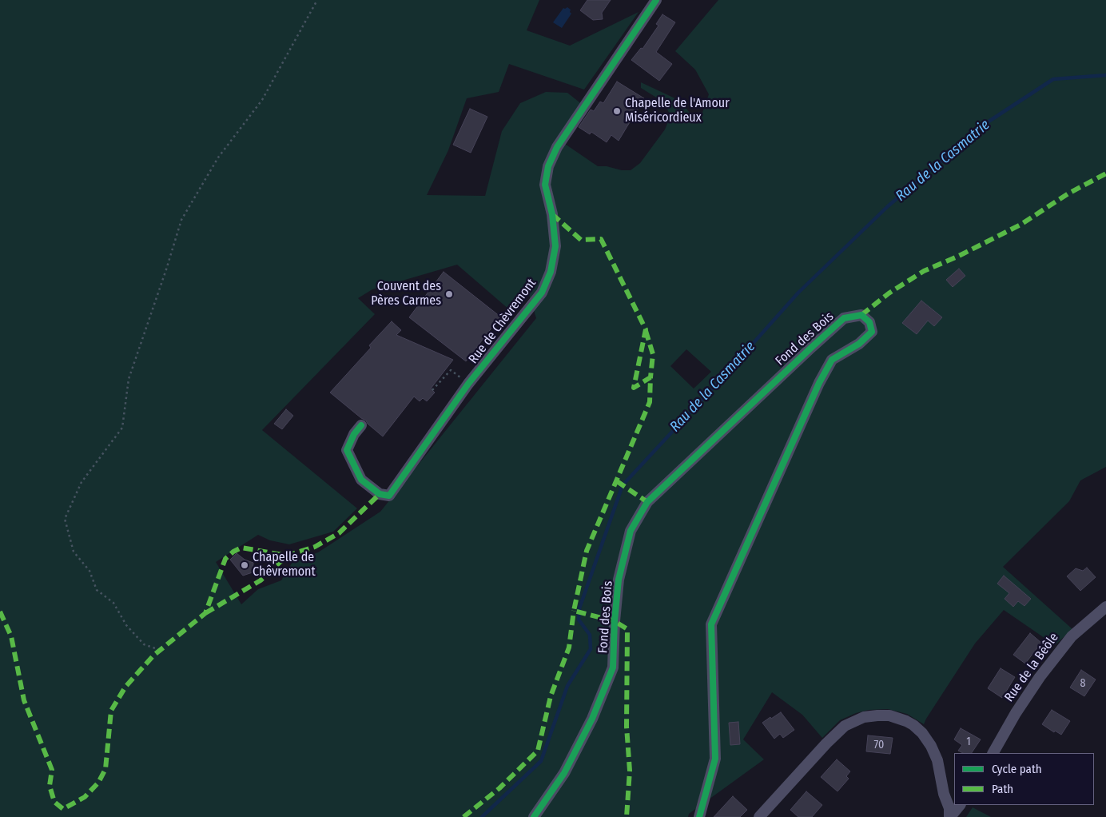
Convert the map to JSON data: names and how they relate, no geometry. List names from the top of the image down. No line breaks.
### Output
{"streets":{"street":["Rue de Chèvremont","Fond des Bois","Rue de la Béôle"]},"water":["Rau de la Casmatrie"],"places":["Chapelle de l'Amour Miséricordieux","Couvent des Pères Carmes","Chapelle de Chêvremont"],"house_numbers":["8","1","70"],"legend":["Cycle path","Path"]}
